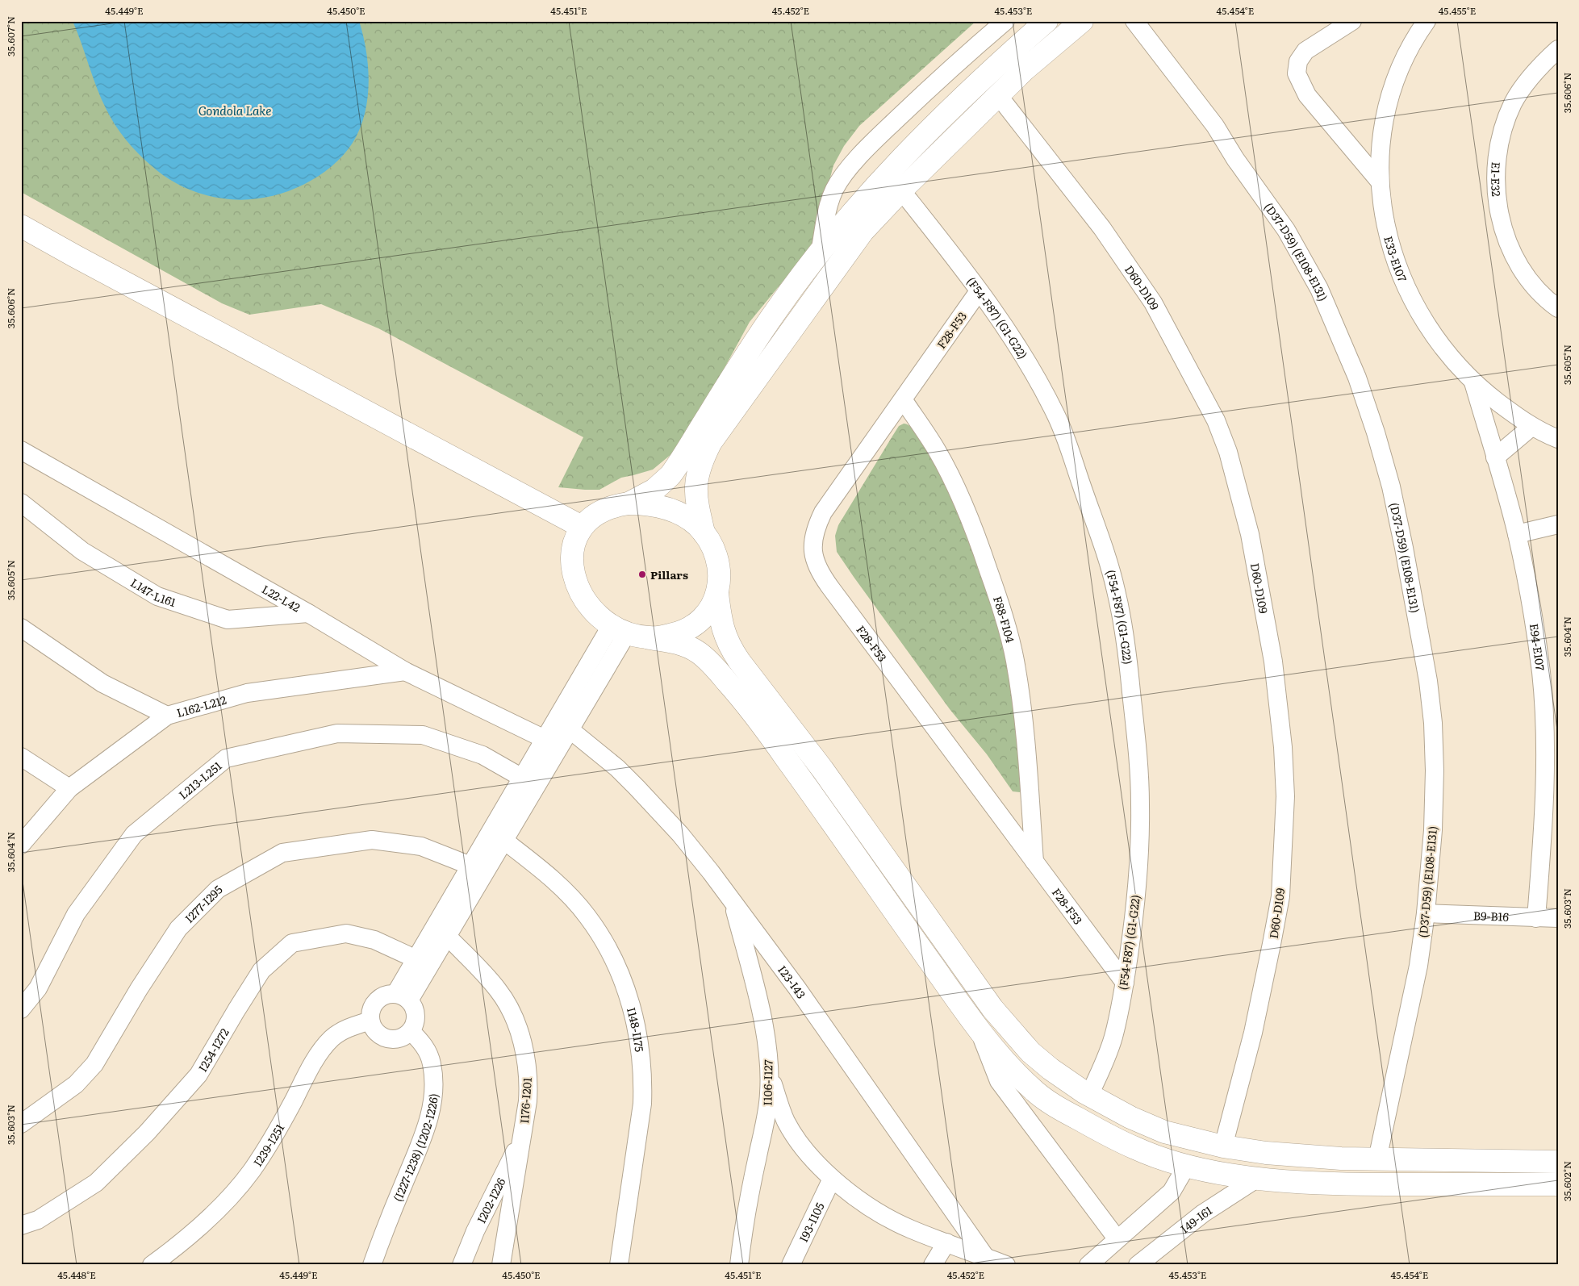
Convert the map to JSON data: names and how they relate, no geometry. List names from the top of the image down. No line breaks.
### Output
{"streets":{"street":["E1-E32","(D37-D59) (E108-E131)","E33-E107","D60-D109","(F54-F87) (G1-G22)","F28-F53","L147-L161","L22-L42","F88-F104","E94-E107","L162-L212","L213-L251","I277-I295","B9-B16","I23-I43","I148-I175","I254-I272","I106-I127","I176-I201","I239-I251","(I227-I238) (I202-I226)","I202-I226","I49-I61","I93-I105"]},"crossings":[["(D37-D59) (E108-E131)","B9-B16"],["E33-E107","E94-E107"],["(F54-F87) (G1-G22)","F28-F53"],["F28-F53","F88-F104"],["L147-L161","L22-L42"],["L22-L42","L162-L212"],["E94-E107","B9-B16"],["I23-I43","I106-I127"],["I176-I201","I202-I226"],["I239-I251","(I227-I238) (I202-I226)"]],"water":["Gondola Lake"],"places":["Pillars"],"coordinates":["45.449°E","45.450°E","45.451°E","45.452°E","45.453°E","45.454°E","45.455°E","35.607°N","35.606°N","35.605°N","35.604°N","35.603°N","35.602°N","45.448°E"]}
